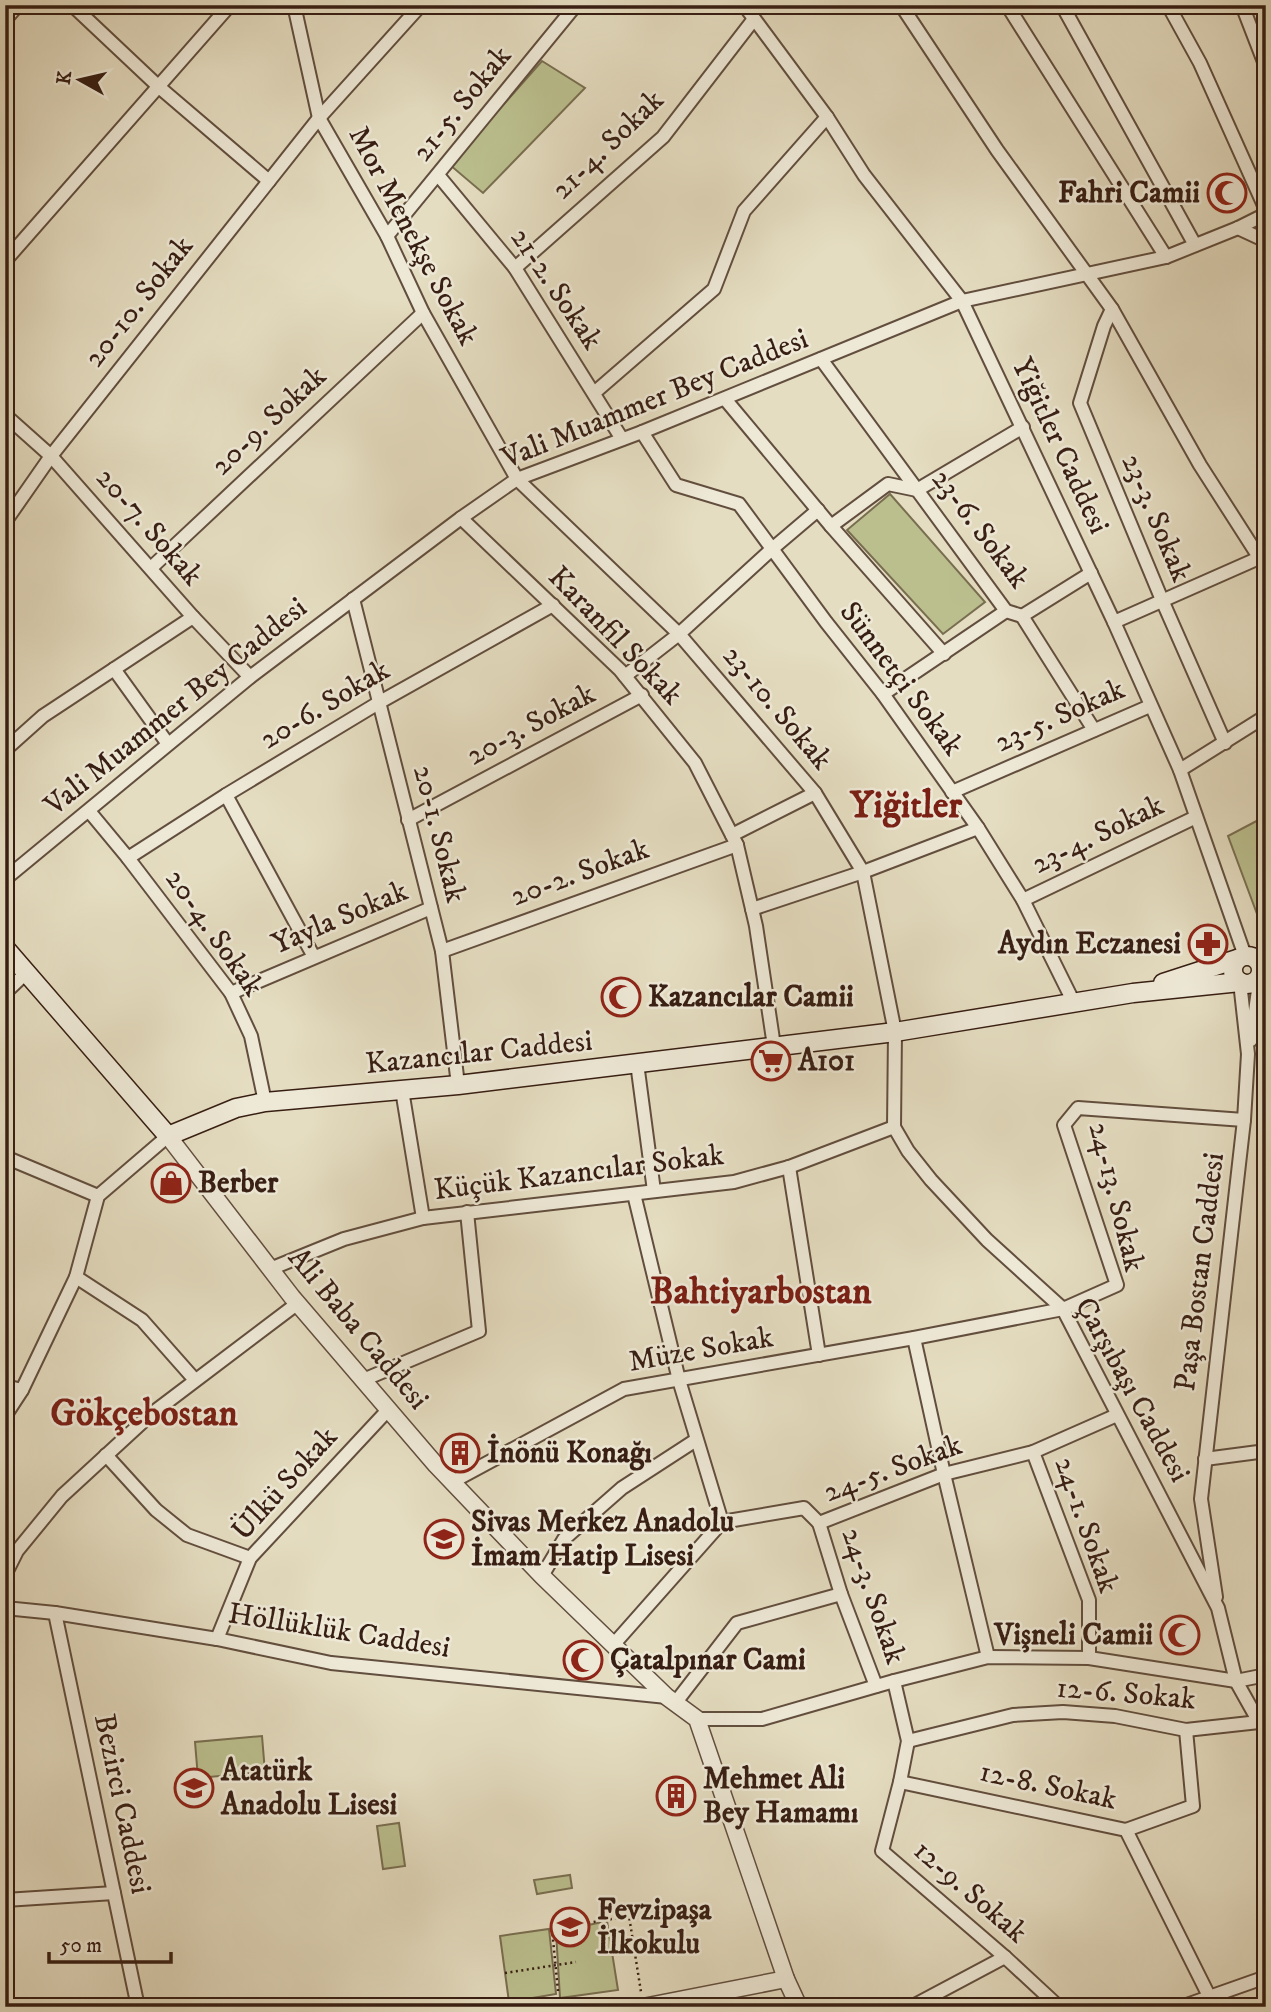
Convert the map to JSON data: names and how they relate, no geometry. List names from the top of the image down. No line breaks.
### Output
{"streets":{"main road":["Kazancılar Caddesi","Ali Baba Caddesi"],"street":["21-5. Sokak","21-4. Sokak","Mor Menekşe Sokak","21-2. Sokak","20-10. Sokak","Vali Muammer Bey Caddesi","20-9. Sokak","Yiğitler Caddesi","23-3. Sokak","20-7. Sokak","23-6. Sokak","Karanfil Sokak","Sünnetçi Sokak","20-6. Sokak","23-10. Sokak","23-5. Sokak","20-3. Sokak","20-1. Sokak","23-4. Sokak","20-2. Sokak","Yayla Sokak","20-4. Sokak","Küçük Kazancılar Sokak","24-13. Sokak","Paşa Bostan Caddesi","Müze Sokak","Çarşıbaşı Caddesi","24-5. Sokak","Ülkü Sokak","24-1. Sokak","24-3. Sokak","Höllüklük Caddesi","12-6. Sokak","12-8. Sokak","Bezirci Caddesi","12-9. Sokak"]},"crossings":[["21-5. Sokak","Mor Menekşe Sokak"],["21-5. Sokak","21-2. Sokak"],["21-4. Sokak","21-2. Sokak"],["21-4. Sokak","Yiğitler Caddesi"],["Mor Menekşe Sokak","20-10. Sokak"],["Mor Menekşe Sokak","Vali Muammer Bey Caddesi"],["Mor Menekşe Sokak","20-9. Sokak"],["Mor Menekşe Sokak","23-10. Sokak"],["21-2. Sokak","Vali Muammer Bey Caddesi"],["20-10. Sokak","20-7. Sokak"],["Vali Muammer Bey Caddesi","Yiğitler Caddesi"],["Vali Muammer Bey Caddesi","20-7. Sokak"],["Vali Muammer Bey Caddesi","23-6. Sokak"],["Vali Muammer Bey Caddesi","Karanfil Sokak"],["Vali Muammer Bey Caddesi","Sünnetçi Sokak"],["Vali Muammer Bey Caddesi","23-10. Sokak"],["Vali Muammer Bey Caddesi","20-1. Sokak"],["Vali Muammer Bey Caddesi","20-4. Sokak"],["20-9. Sokak","20-7. Sokak"],["Yiğitler Caddesi","23-5. Sokak"],["Yiğitler Caddesi","23-4. Sokak"],["Yiğitler Caddesi","Kazancılar Caddesi"],["Yiğitler Caddesi","Paşa Bostan Caddesi"],["23-6. Sokak","23-5. Sokak"],["Karanfil Sokak","20-6. Sokak"],["Karanfil Sokak","20-3. Sokak"],["Karanfil Sokak","20-2. Sokak"],["Karanfil Sokak","Kazancılar Caddesi"],["Sünnetçi Sokak","23-5. Sokak"],["Sünnetçi Sokak","23-4. Sokak"],["Sünnetçi Sokak","Kazancılar Caddesi"],["20-6. Sokak","20-1. Sokak"],["20-6. Sokak","20-4. Sokak"],["23-10. Sokak","20-2. Sokak"],["23-10. Sokak","Kazancılar Caddesi"],["20-3. Sokak","20-1. Sokak"],["20-1. Sokak","20-2. Sokak"],["20-1. Sokak","Yayla Sokak"],["20-1. Sokak","Kazancılar Caddesi"],["Yayla Sokak","20-4. Sokak"],["20-4. Sokak","Kazancılar Caddesi"],["Kazancılar Caddesi","Paşa Bostan Caddesi"],["Kazancılar Caddesi","Ali Baba Caddesi"],["Küçük Kazancılar Sokak","Ali Baba Caddesi"],["Küçük Kazancılar Sokak","Çarşıbaşı Caddesi"],["24-13. Sokak","Paşa Bostan Caddesi"],["24-13. Sokak","Müze Sokak"],["24-13. Sokak","Çarşıbaşı Caddesi"],["Paşa Bostan Caddesi","Çarşıbaşı Caddesi"],["Ali Baba Caddesi","Müze Sokak"],["Ali Baba Caddesi","Ülkü Sokak"],["Ali Baba Caddesi","Höllüklük Caddesi"],["Müze Sokak","Çarşıbaşı Caddesi"],["Çarşıbaşı Caddesi","24-5. Sokak"],["Çarşıbaşı Caddesi","12-6. Sokak"],["24-5. Sokak","24-1. Sokak"],["24-5. Sokak","24-3. Sokak"],["Ülkü Sokak","Höllüklük Caddesi"],["Höllüklük Caddesi","Bezirci Caddesi"],["12-6. Sokak","12-9. Sokak"],["12-8. Sokak","12-9. Sokak"]],"districts":["Yiğitler","Bahtiyarbostan","Gökçebostan"],"places":{"mosque":["Fahri Camii","Kazancılar Camii","Vişneli Camii","Çatalpınar Cami"],"pharmacy":["Aydın Eczanesi"],"supermarket":["A101"],"shop":["Berber"],"building":["İnönü Konağı","Mehmet Ali Bey Hamamı"],"school or university":["Sivas Merkez Anadolu İmam Hatip Lisesi","Atatürk Anadolu Lisesi","Fevzipaşa İlkokulu"]},"scale_bar":"50 m","north":"left"}
